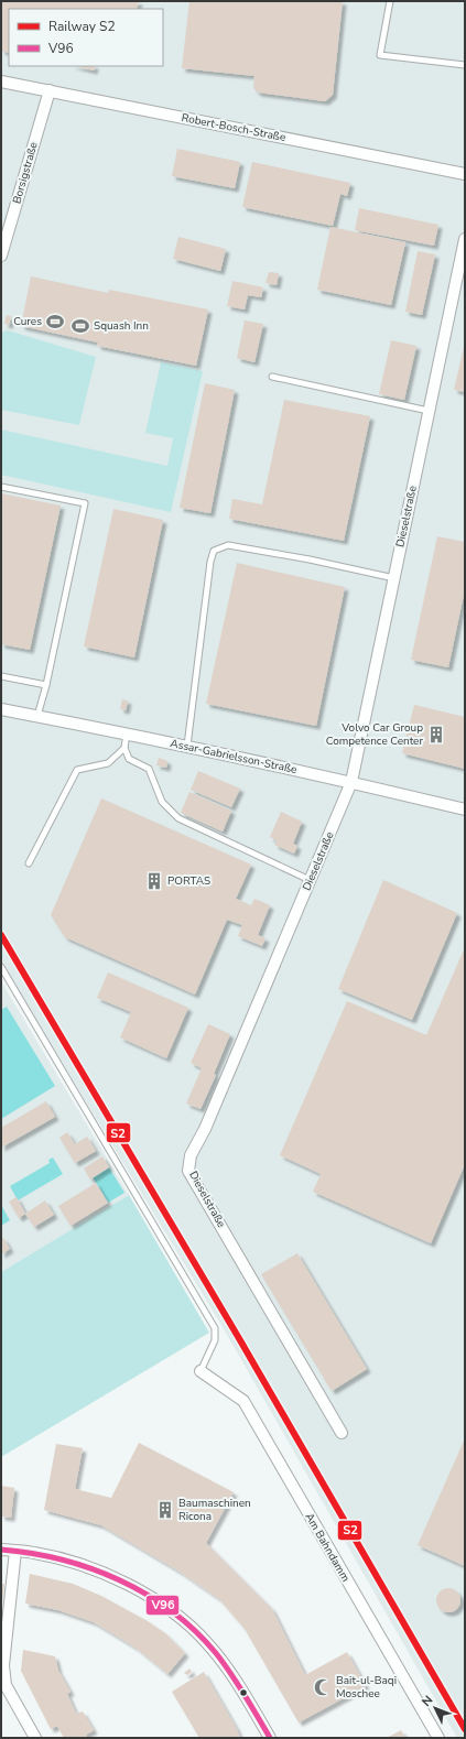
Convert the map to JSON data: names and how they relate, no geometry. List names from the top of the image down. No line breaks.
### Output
{"streets":{"street":["Robert-Bosch-Straße","Borsigstraße","Dieselstraße","Assar-Gabrielsson-Straße","Am Bahndamm"]},"crossings":[["Robert-Bosch-Straße","Borsigstraße"],["Dieselstraße","Assar-Gabrielsson-Straße"]],"places":{"sports":["Cures","Squash Inn"],"building":["Volvo Car Group Competence Center","PORTAS","Baumaschinen Ricona"],"mosque":["Bait-ul-Baqi Moschee"]},"lines":["rail line S2","transit line V96"],"legend":["Railway S2","V96"],"north":"top left"}
